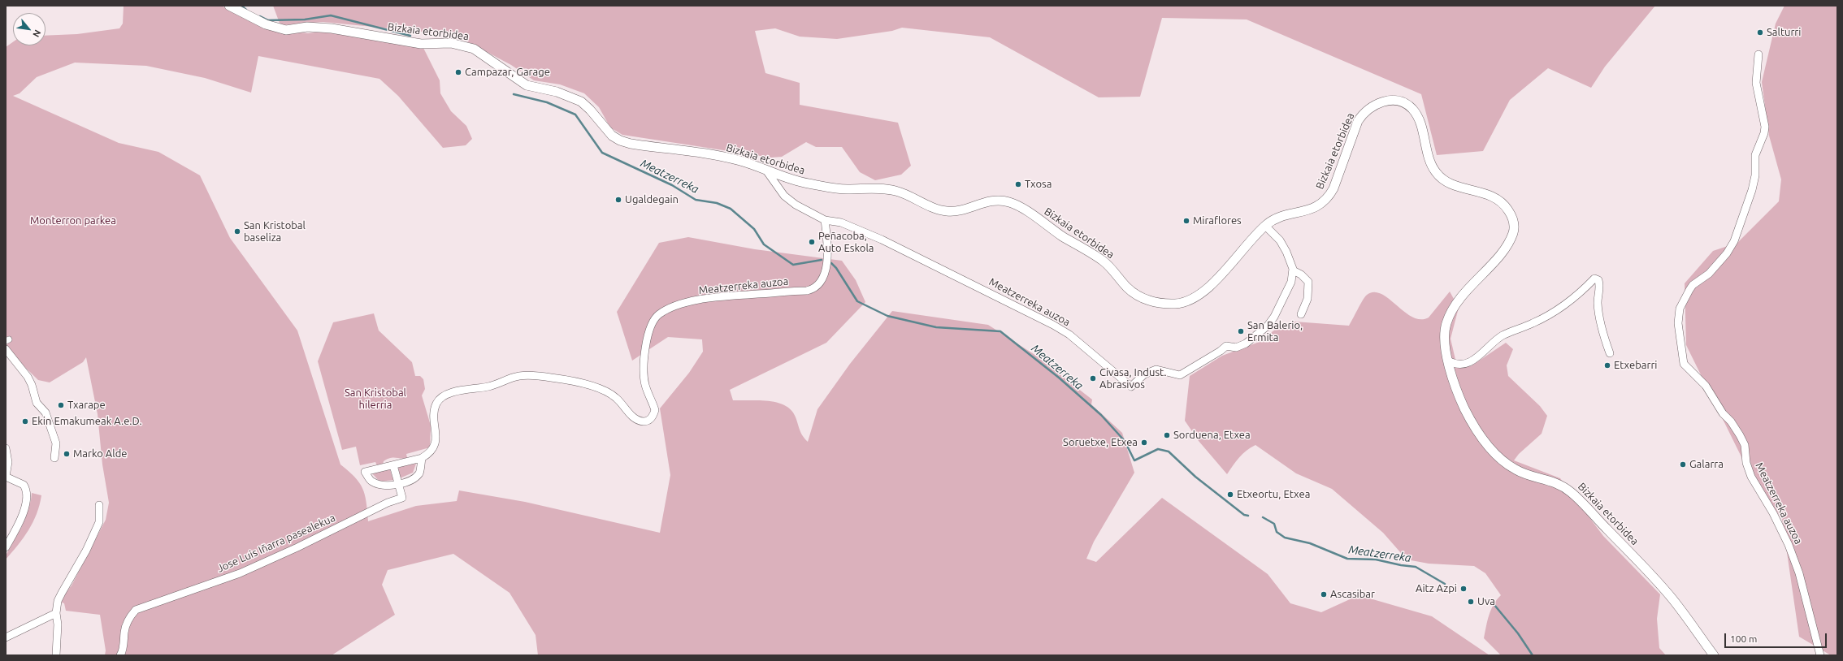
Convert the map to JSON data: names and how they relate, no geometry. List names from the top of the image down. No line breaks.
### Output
{"streets":{"street":["Bizkaia etorbidea","Meatzerreka auzoa","Jose Luis Iñarra pasealekua"]},"crossings":[["Bizkaia etorbidea","Meatzerreka auzoa"]],"water":["Meatzerreka"],"parks":["Monterron parkea","San Kristobal hilerria"],"places":["Salturri","Campazar, Garage","Txosa","Ugaldegain","Miraflores","San Kristobal baseliza","Peñacoba, Auto Eskola","San Balerio, Ermita","Etxebarri","Civasa, Indust. Abrasivos","Txarape","Ekin Emakumeak A.e.D.","Sorduena, Etxea","Soruetxe, Etxea","Marko Alde","Galarra","Etxeortu, Etxea","Aitz Azpi","Ascasibar","Uva"],"scale_bar":"100 m","north":"bottom right"}
